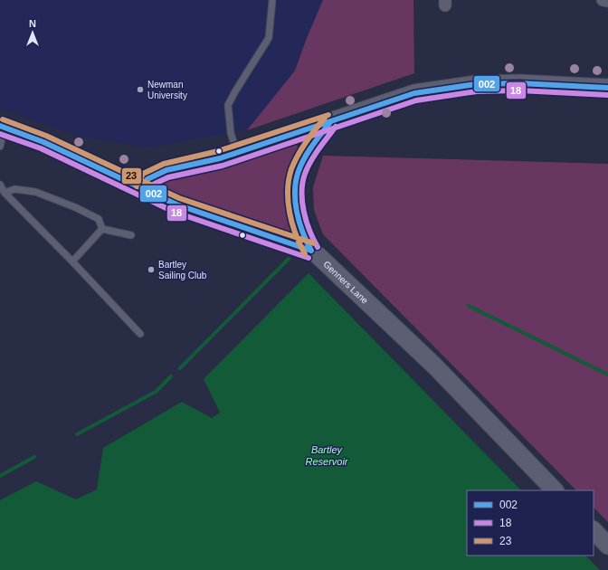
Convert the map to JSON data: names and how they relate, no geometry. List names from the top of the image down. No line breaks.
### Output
{"streets":{"street":["Genners Lane"]},"water":["Bartley Reservoir"],"places":["Newman University","Bartley Sailing Club"],"lines":["transit line 002","transit line 18","transit line 23"],"legend":["002","18","23"],"north":"top"}
